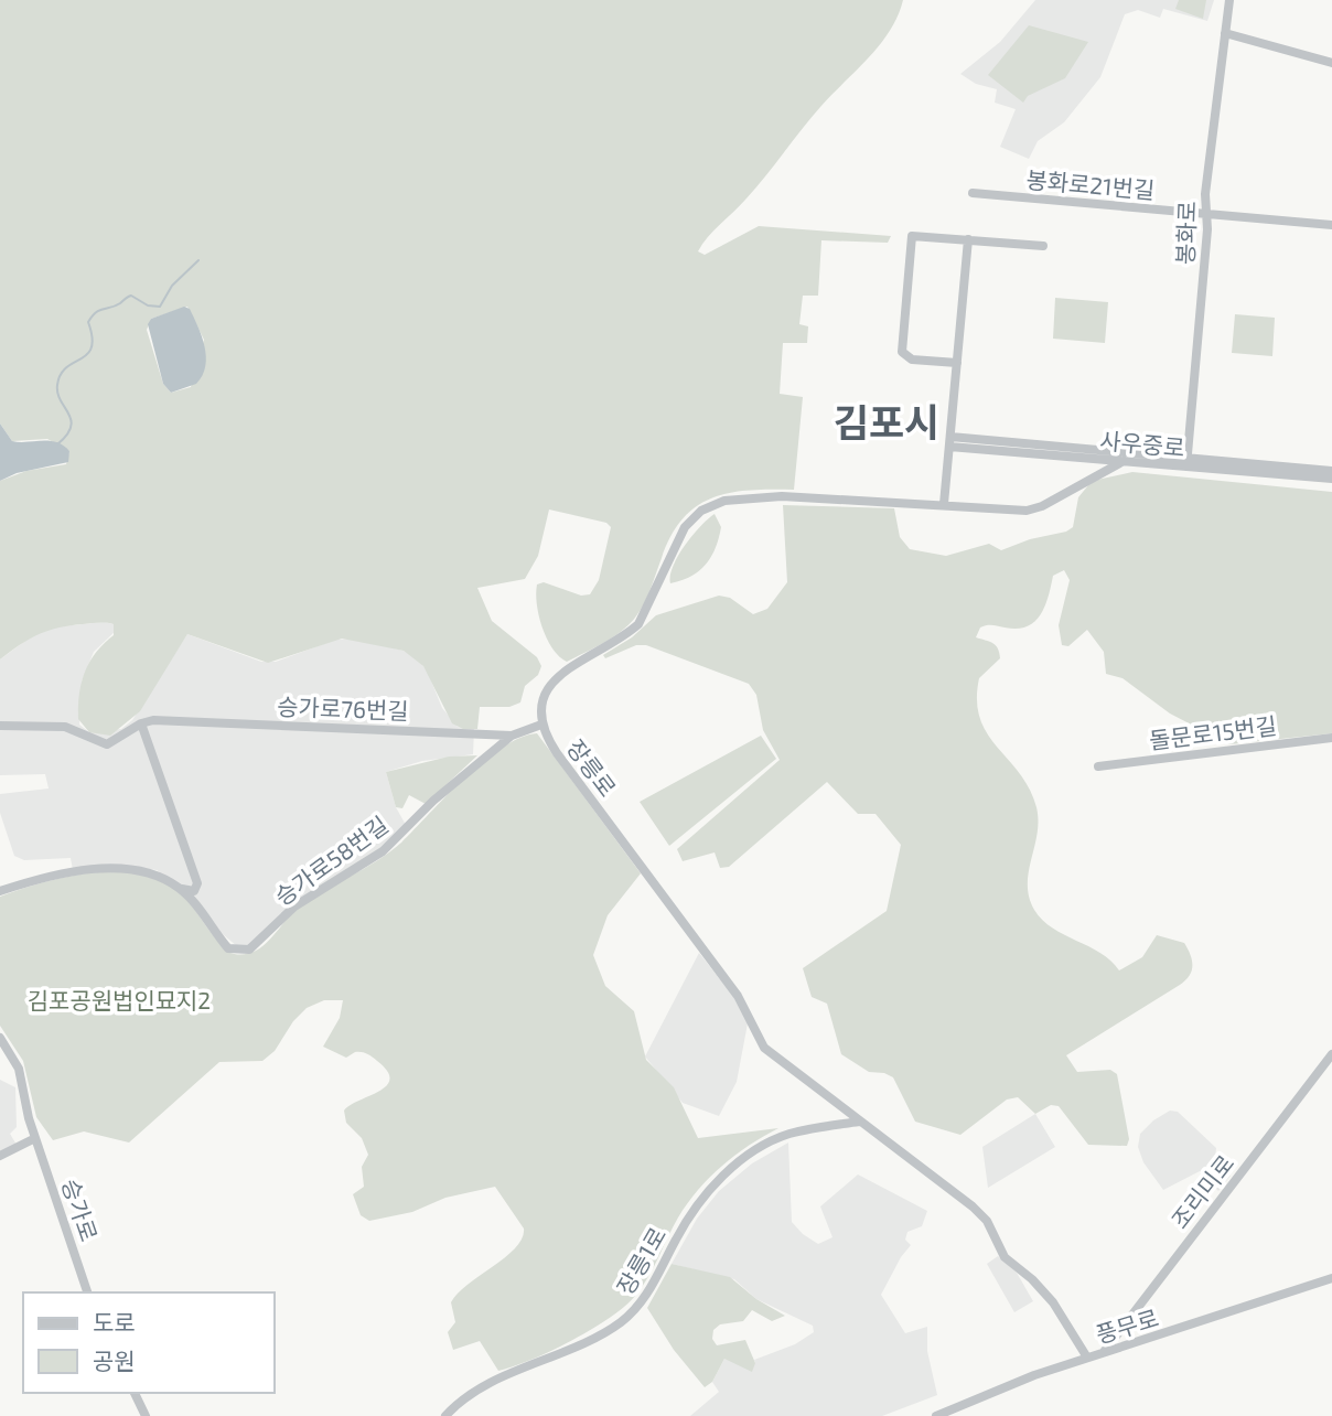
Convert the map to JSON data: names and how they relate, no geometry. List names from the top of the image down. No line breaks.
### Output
{"streets":{"street":["봉화로21번길","봉화로","사우중로","승가로76번길","돌문로15번길","장릉로","승가로58번길","조리미로","승가로","장릉1로","풍무로"]},"crossings":[["봉화로21번길","봉화로"],["봉화로","사우중로"],["사우중로","장릉로"],["승가로76번길","장릉로"],["승가로76번길","승가로58번길"],["장릉로","장릉1로"],["장릉로","풍무로"],["조리미로","풍무로"]],"districts":["김포시"],"parks":["김포공원법인묘지2"],"legend":["도로","공원"]}
